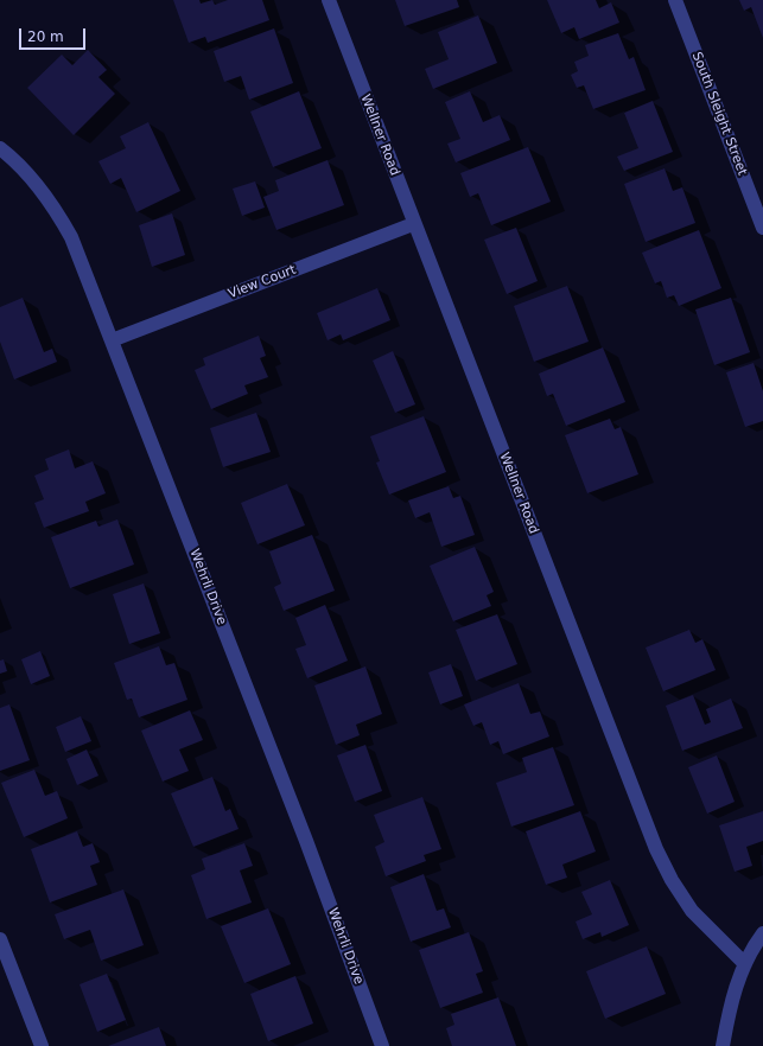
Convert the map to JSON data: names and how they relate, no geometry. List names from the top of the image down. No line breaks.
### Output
{"streets":{"street":["South Sleight Street","Wellner Road","View Court","Wehrli Drive"]},"crossings":[["Wellner Road","View Court"],["View Court","Wehrli Drive"]],"scale_bar":"20 m"}
